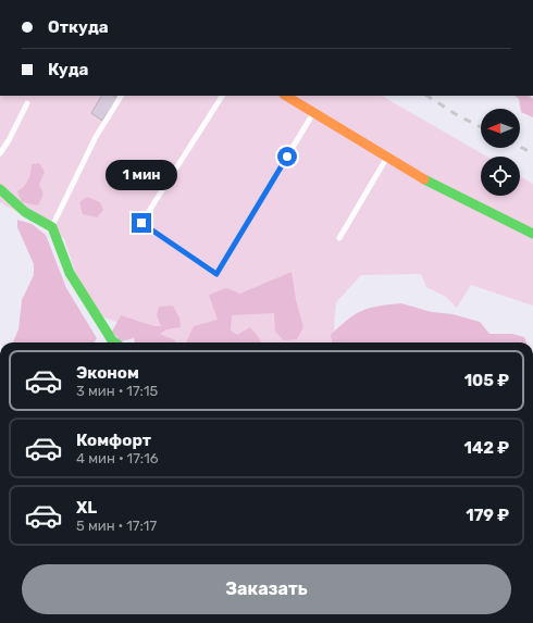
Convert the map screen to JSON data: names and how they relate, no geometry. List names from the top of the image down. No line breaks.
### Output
{"north":"left","page":{"banner":["Откуда","Куда"],"bubble":"1 мин","list":[{"name":"Эконом","note":"3 мин · 17:15","value":"105 ₽"},{"name":"Комфорт","note":"4 мин · 17:16","value":"142 ₽"},{"name":"XL","note":"5 мин · 17:17","value":"179 ₽"}],"buttons":"Заказать"}}
